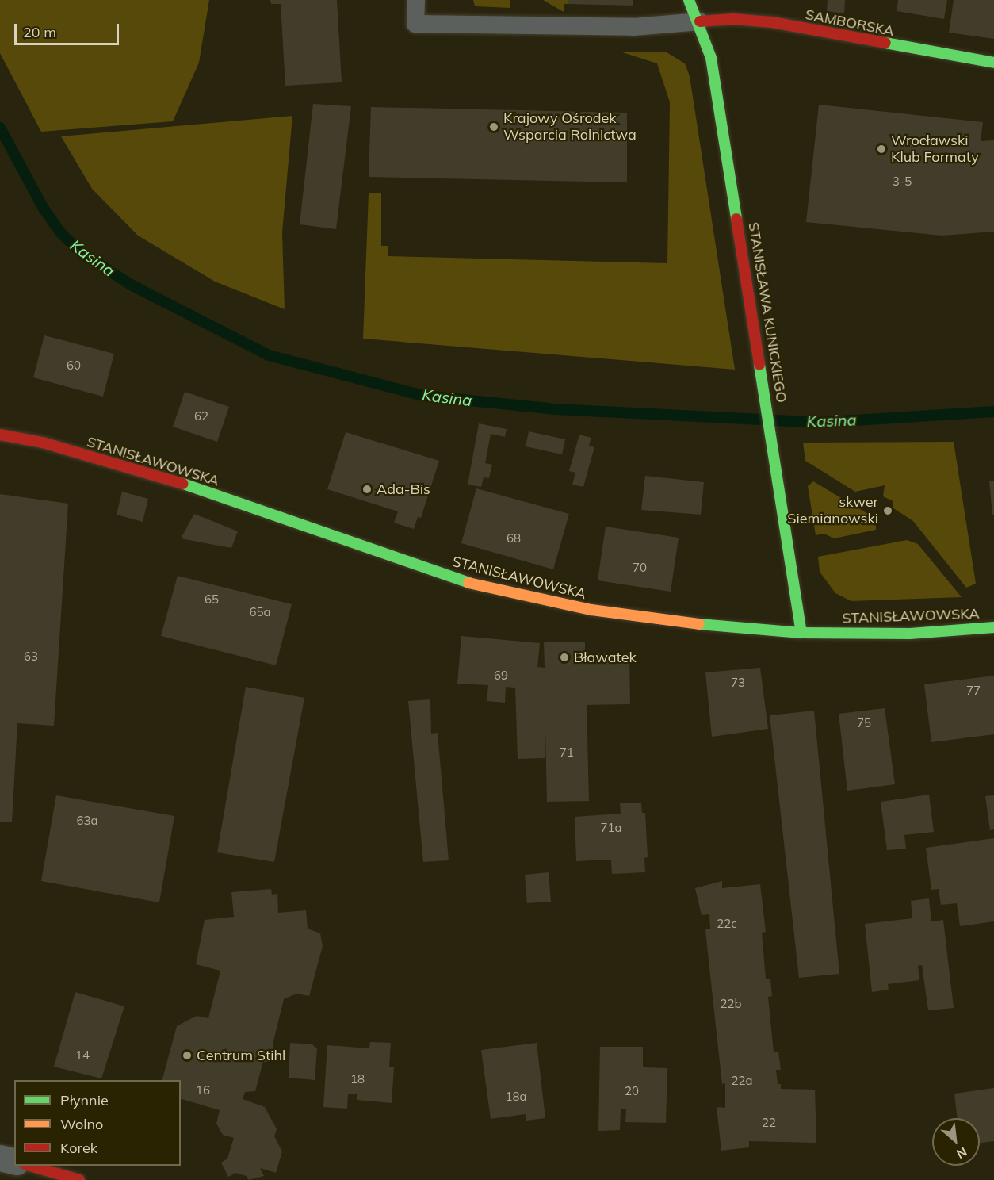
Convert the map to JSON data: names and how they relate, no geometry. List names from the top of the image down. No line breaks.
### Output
{"streets":{"street":["SAMBORSKA","STANISŁAWA KUNICKIEGO","STANISŁAWOWSKA"]},"crossings":[["SAMBORSKA","STANISŁAWA KUNICKIEGO"],["STANISŁAWA KUNICKIEGO","STANISŁAWOWSKA"]],"water":["Kasina"],"places":["Krajowy Ośrodek Wsparcia Rolnictwa","Wrocławski Klub Formaty","Ada-Bis","skwer Siemianowski","Bławatek","Centrum Stihl"],"house_numbers":["3-5","60","62","68","70","65","65a","63","69","73","77","75","71","63a","71a","22c","22b","14","18","22a","16","20","18a","22"],"legend":["Płynnie","Wolno","Korek"],"scale_bar":"20 m","north":"bottom right"}
